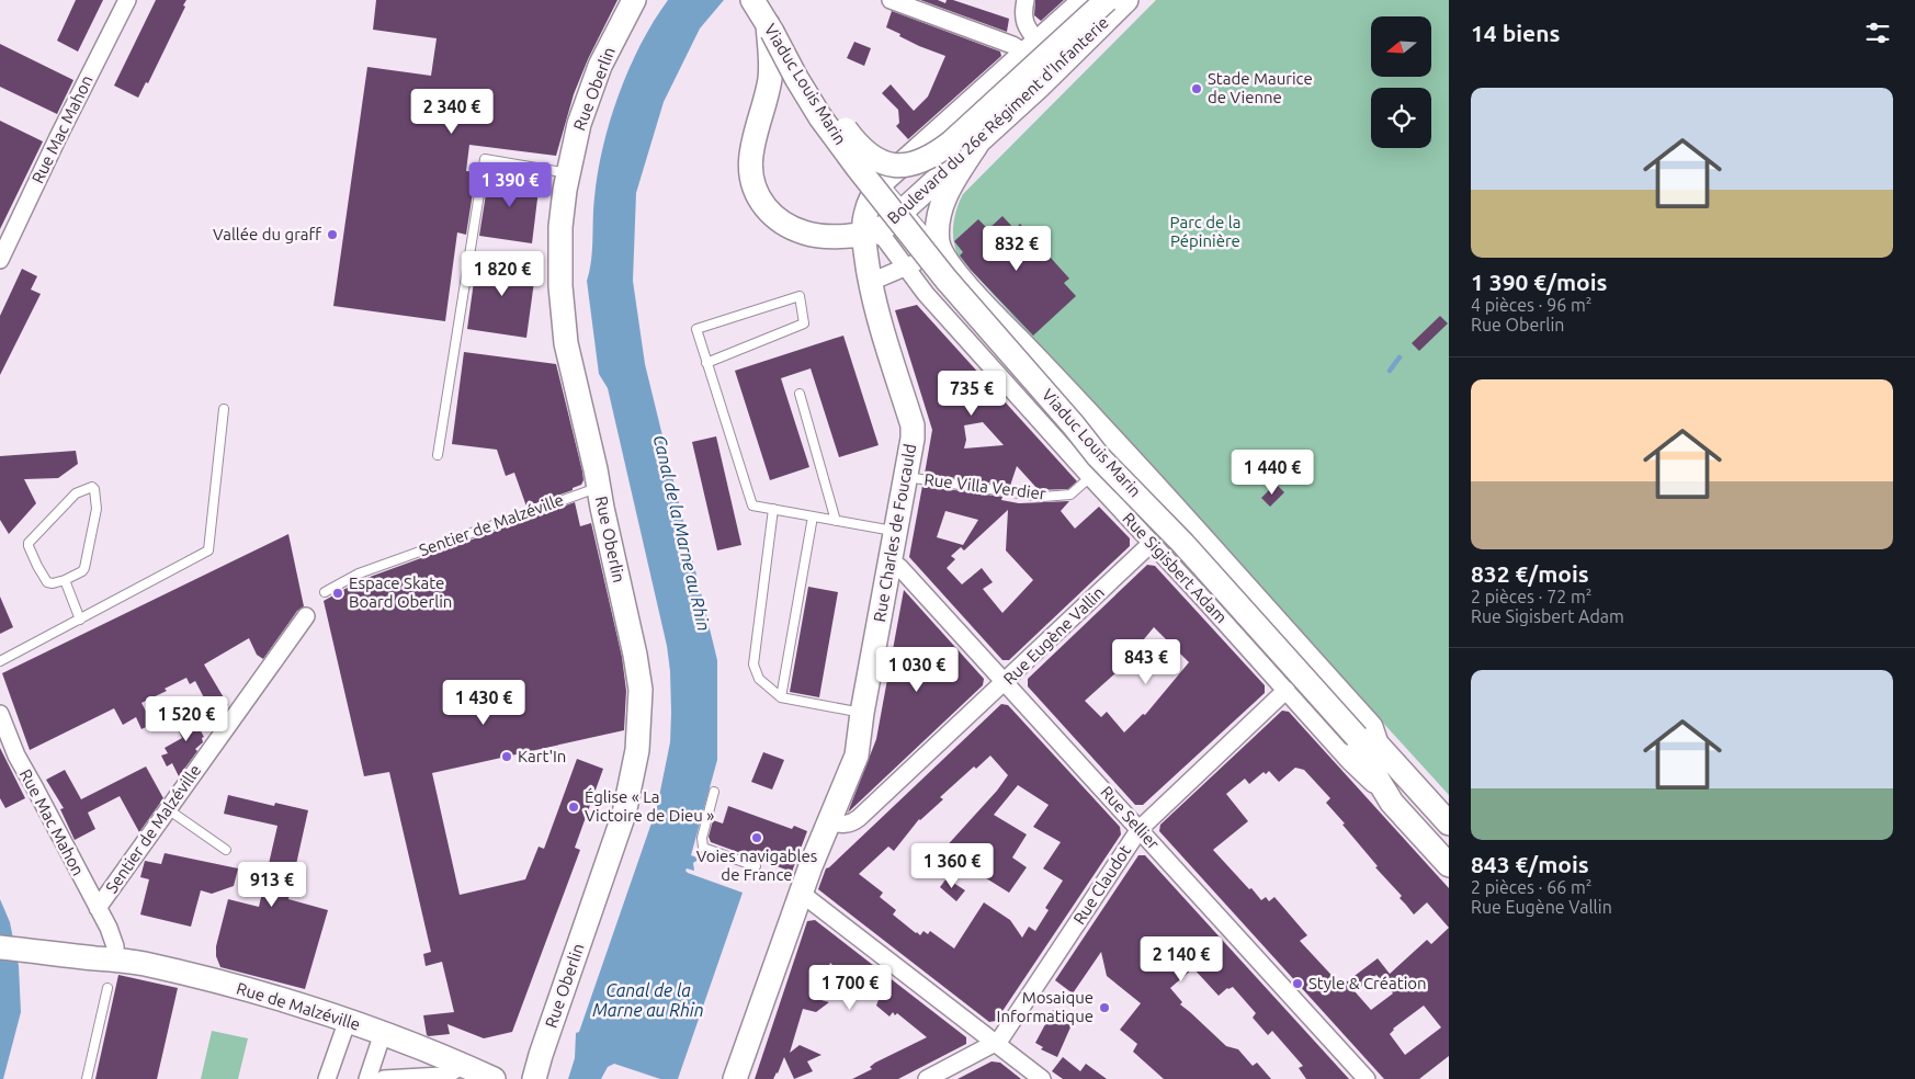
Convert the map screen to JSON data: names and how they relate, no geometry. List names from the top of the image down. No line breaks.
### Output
{"streets":{"main road":["Viaduc Louis Marin","Rue Oberlin","Boulevard du 26e Régiment d'Infanterie","Rue Charles de Foucauld","Rue Sigisbert Adam","Rue de Malzéville"],"street":["Rue Mac Mahon","Sentier de Malzéville","Rue Eugène Vallin","Rue Sellier","Rue Claudot"],"lane":["Rue Villa Verdier"]},"crossings":[["Viaduc Louis Marin","Rue Sigisbert Adam"],["Rue Oberlin","Sentier de Malzéville"],["Boulevard du 26e Régiment d'Infanterie","Rue Charles de Foucauld"],["Boulevard du 26e Régiment d'Infanterie","Rue Sigisbert Adam"],["Rue Mac Mahon","Sentier de Malzéville"],["Rue Mac Mahon","Rue de Malzéville"],["Rue Villa Verdier","Rue Charles de Foucauld"],["Rue Villa Verdier","Rue Sigisbert Adam"],["Rue Charles de Foucauld","Rue Sigisbert Adam"],["Rue Charles de Foucauld","Rue Eugène Vallin"],["Rue Charles de Foucauld","Rue Sellier"],["Rue Sigisbert Adam","Rue Eugène Vallin"],["Rue Sigisbert Adam","Rue Claudot"],["Rue Eugène Vallin","Rue Sellier"],["Rue Sellier","Rue Claudot"]],"water":["Canal de la Marne au Rhin"],"parks":["Parc de la Pépinière"],"places":["Stade Maurice de Vienne","Vallée du graff","Espace Skate Board Oberlin","Kart'In","Église « La Victoire de Dieu »","Voies navigables de France","Style & Création","Mosaique Informatique"],"north":"left","page":{"heading":"14 biens","list":[{"name":"1 390 €/mois","note":"4 pièces · 96 m² · Rue Oberlin"},{"name":"832 €/mois","note":"2 pièces · 72 m² · Rue Sigisbert Adam"},{"name":"843 €/mois","note":"2 pièces · 66 m² · Rue Eugène Vallin"}],"price":["2 340 €","1 390 €","832 €","1 820 €","735 €","1 440 €","843 €","1 030 €","1 430 €","1 520 €","1 360 €","913 €","2 140 €","1 700 €"]}}
